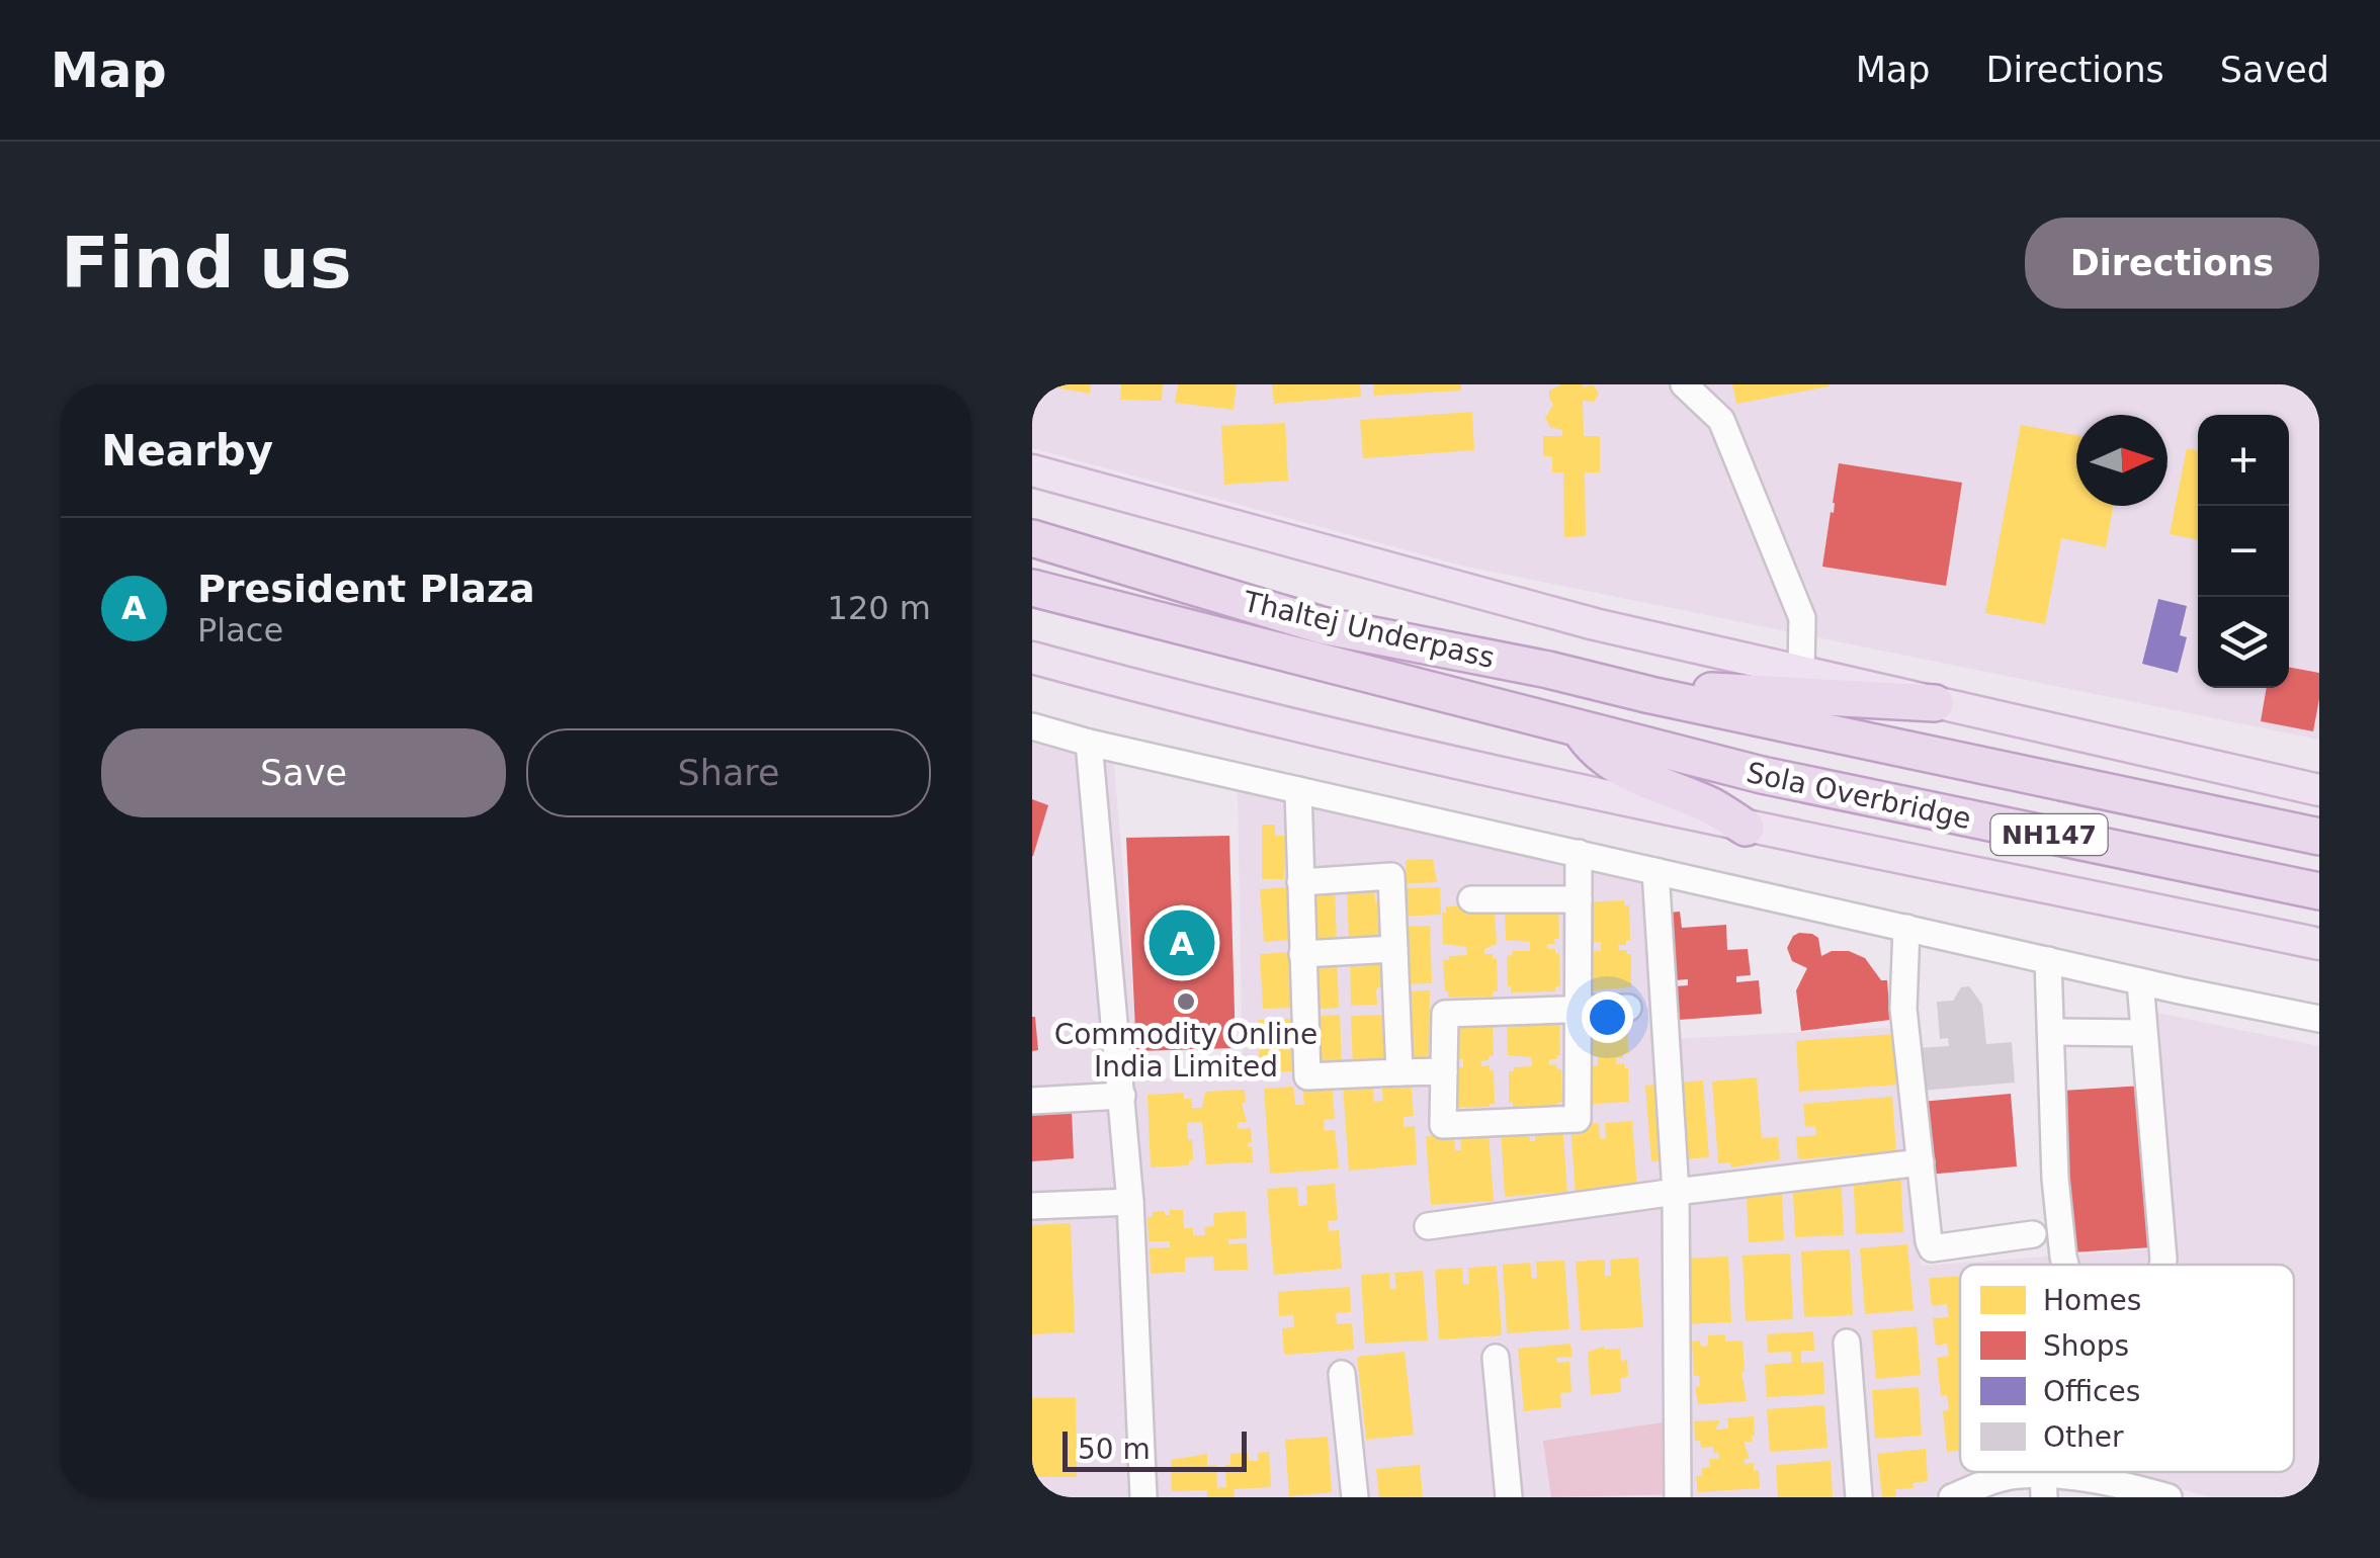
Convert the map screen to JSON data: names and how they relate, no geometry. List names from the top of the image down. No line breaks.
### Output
{"streets":{"highway":["Thaltej Underpass","Sola Overbridge","NH147"]},"crossings":[["Thaltej Underpass","Sola Overbridge"]],"places":["Commodity Online India Limited"],"legend":["Homes","Shops","Offices","Other"],"scale_bar":"50 m","north":"right","page":{"header":"Map","nav":["Map","Directions","Saved"],"buttons":["Directions",["Save","Share"]],"title":"Find us","heading":"Nearby","map_buttons":["+","−"],"list":[{"mark":"A","name":"President Plaza","note":"Place","value":"120 m"}],"pins":"A","scale":"50 m"}}
